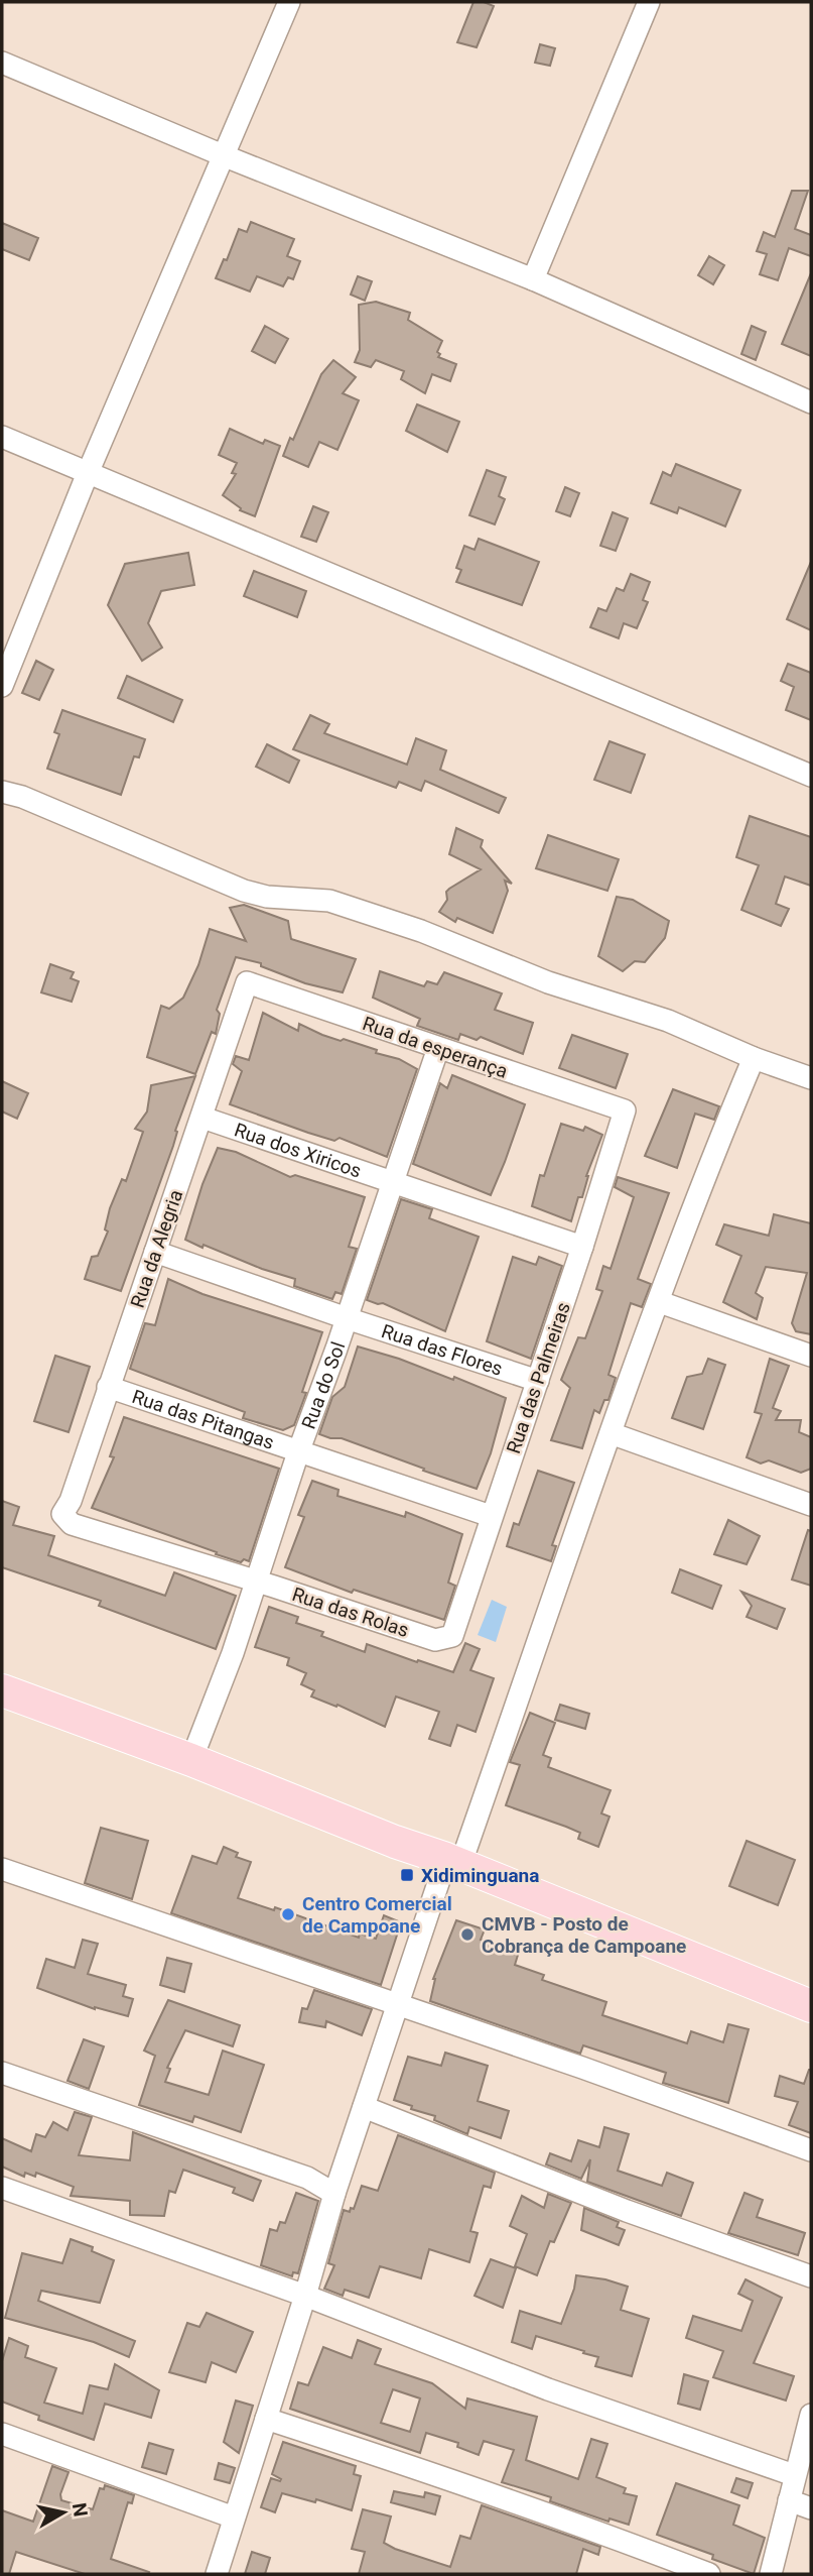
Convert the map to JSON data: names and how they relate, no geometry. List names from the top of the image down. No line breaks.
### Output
{"streets":{"street":["Rua da esperança","Rua dos Xiricos","Rua da Alegria","Rua das Flores","Rua das Palmeiras","Rua do Sol","Rua das Pitangas","Rua das Rolas"]},"crossings":[["Rua da esperança","Rua da Alegria"],["Rua da esperança","Rua das Palmeiras"],["Rua da esperança","Rua do Sol"],["Rua dos Xiricos","Rua da Alegria"],["Rua dos Xiricos","Rua das Palmeiras"],["Rua dos Xiricos","Rua do Sol"],["Rua da Alegria","Rua das Flores"],["Rua da Alegria","Rua das Pitangas"],["Rua da Alegria","Rua das Rolas"],["Rua das Flores","Rua das Palmeiras"],["Rua das Flores","Rua do Sol"],["Rua das Palmeiras","Rua das Pitangas"],["Rua das Palmeiras","Rua das Rolas"],["Rua do Sol","Rua das Pitangas"],["Rua do Sol","Rua das Rolas"]],"places":{"transit":["Xidiminguana"],"other":["Centro Comercial de Campoane","CMVB - Posto de Cobrança de Campoane"]},"north":"right"}
